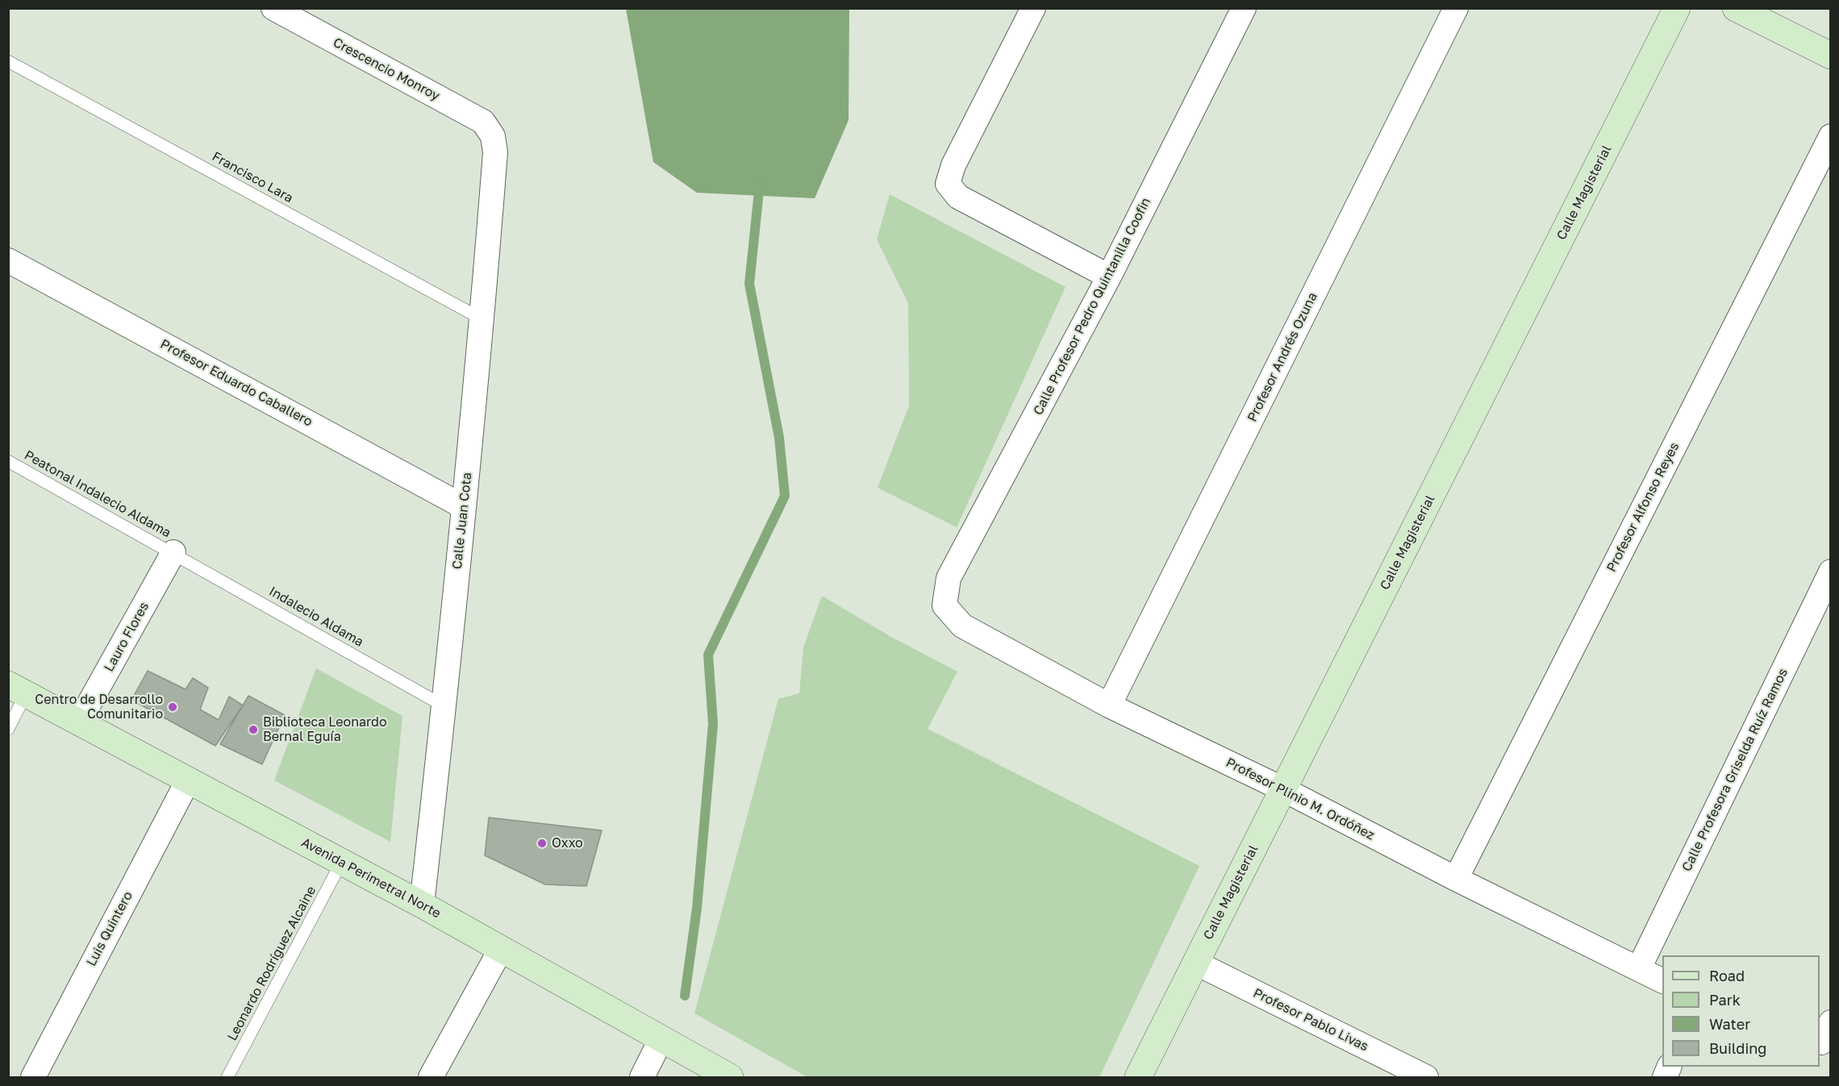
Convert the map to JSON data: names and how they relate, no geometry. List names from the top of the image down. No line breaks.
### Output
{"streets":{"street":["Crescencio Monroy","Calle Magisterial","Calle Profesor Pedro Quintanilla Coofin","Profesor Andrés Ozuna","Profesor Eduardo Caballero","Profesor Alfonso Reyes","Calle Juan Cota","Lauro Flores","Calle Profesora Griselda Ruíz Ramos","Profesor Plinio M. Ordóñez","Avenida Perimetral Norte","Luis Quintero","Profesor Pablo Livas"],"lane":["Francisco Lara","Peatonal Indalecio Aldama","Indalecio Aldama","Leonardo Rodríguez Alcaine"]},"crossings":[["Crescencio Monroy","Calle Juan Cota"],["Francisco Lara","Calle Juan Cota"],["Calle Magisterial","Profesor Plinio M. Ordóñez"],["Calle Magisterial","Profesor Pablo Livas"],["Calle Profesor Pedro Quintanilla Coofin","Profesor Plinio M. Ordóñez"],["Profesor Andrés Ozuna","Profesor Plinio M. Ordóñez"],["Profesor Eduardo Caballero","Calle Juan Cota"],["Peatonal Indalecio Aldama","Indalecio Aldama"],["Peatonal Indalecio Aldama","Lauro Flores"],["Profesor Alfonso Reyes","Profesor Plinio M. Ordóñez"],["Calle Juan Cota","Indalecio Aldama"],["Calle Juan Cota","Avenida Perimetral Norte"],["Indalecio Aldama","Lauro Flores"],["Lauro Flores","Avenida Perimetral Norte"],["Calle Profesora Griselda Ruíz Ramos","Profesor Plinio M. Ordóñez"],["Avenida Perimetral Norte","Luis Quintero"],["Avenida Perimetral Norte","Leonardo Rodríguez Alcaine"]],"places":["Centro de Desarrollo Comunitario","Biblioteca Leonardo Bernal Eguía","Oxxo"],"legend":["Road","Park","Water","Building"]}
